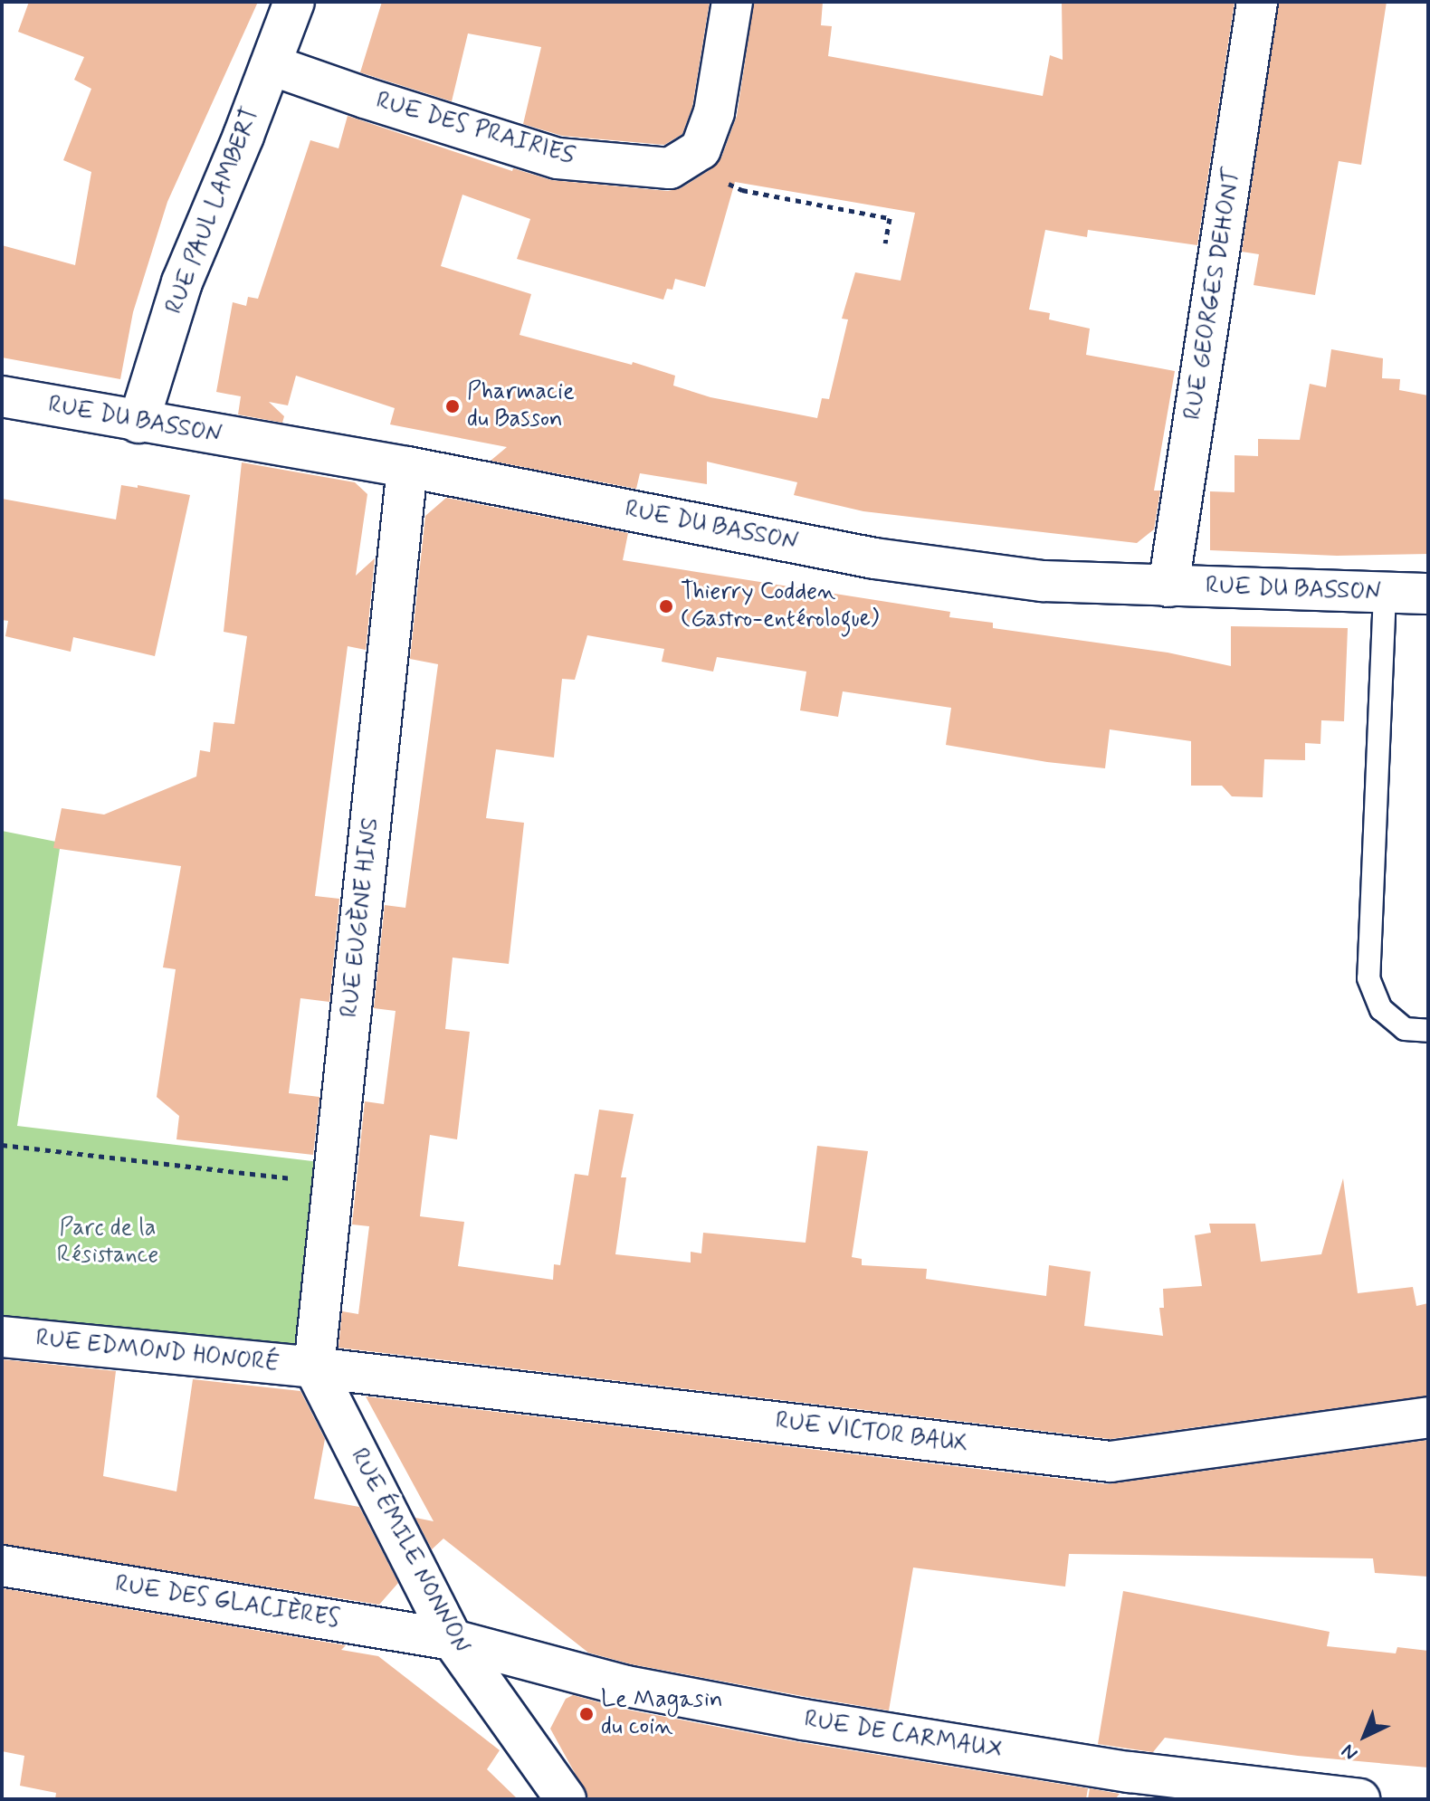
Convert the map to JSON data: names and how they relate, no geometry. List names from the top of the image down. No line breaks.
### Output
{"streets":{"street":["RUE DES PRAIRIES","RUE PAUL LAMBERT","RUE GEORGES DEHONT","RUE DU BASSON","RUE EUGÈNE HINS","RUE EDMOND HONORÉ","RUE VICTOR BAUX","RUE ÉMILE NONNON","RUE DES GLACIÈRES","RUE DE CARMAUX"]},"crossings":[["RUE DES PRAIRIES","RUE PAUL LAMBERT"],["RUE PAUL LAMBERT","RUE DU BASSON"],["RUE GEORGES DEHONT","RUE DU BASSON"],["RUE DU BASSON","RUE EUGÈNE HINS"],["RUE EUGÈNE HINS","RUE EDMOND HONORÉ"],["RUE EUGÈNE HINS","RUE VICTOR BAUX"],["RUE EUGÈNE HINS","RUE ÉMILE NONNON"],["RUE EDMOND HONORÉ","RUE VICTOR BAUX"],["RUE EDMOND HONORÉ","RUE ÉMILE NONNON"],["RUE VICTOR BAUX","RUE ÉMILE NONNON"],["RUE ÉMILE NONNON","RUE DES GLACIÈRES"],["RUE ÉMILE NONNON","RUE DE CARMAUX"],["RUE DES GLACIÈRES","RUE DE CARMAUX"]],"parks":["Parc de la Résistance"],"places":["Pharmacie du Basson","Thierry Codden (Gastro-entérologue)","Le Magasin du coin"],"north":"bottom left"}
